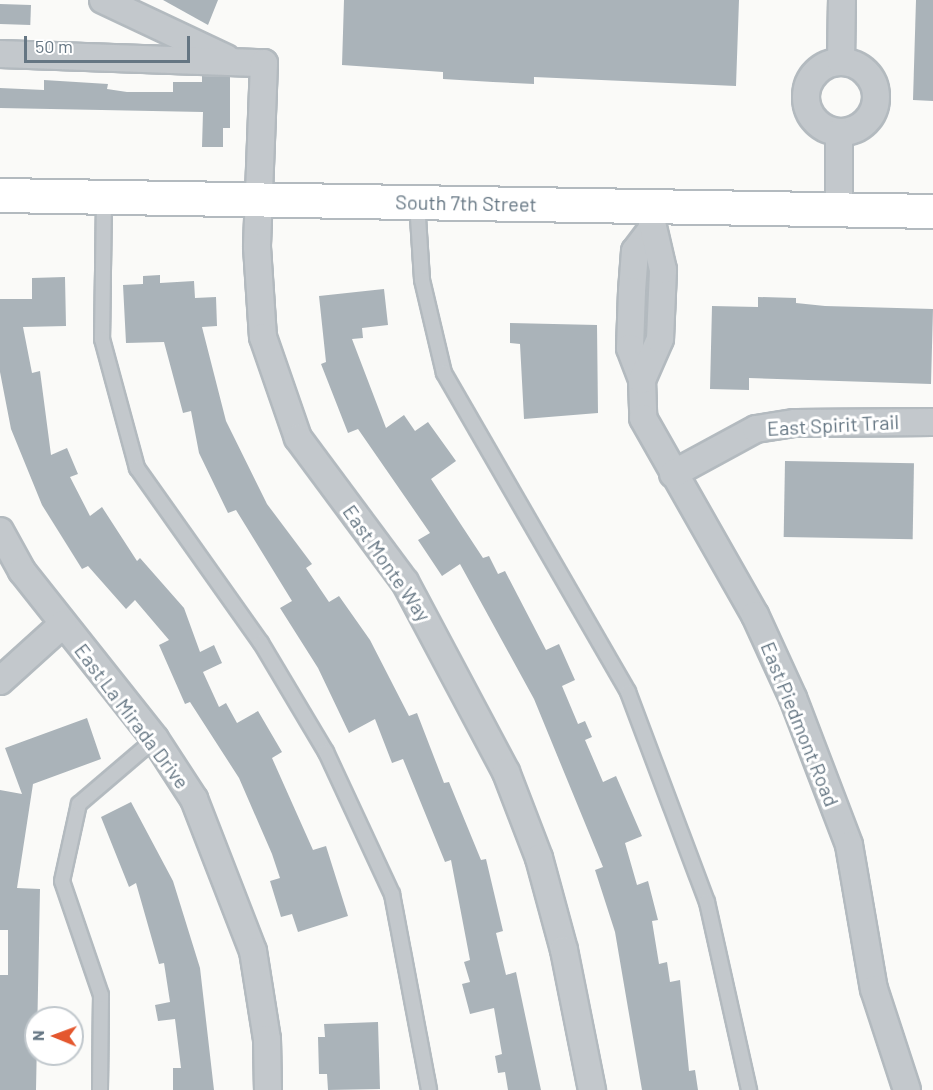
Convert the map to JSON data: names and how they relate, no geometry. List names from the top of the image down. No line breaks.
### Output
{"streets":{"street":["South 7th Street","East Spirit Trail","East Monte Way","East La Mirada Drive","East Piedmont Road"]},"crossings":[["South 7th Street","East Monte Way"],["South 7th Street","East Piedmont Road"],["East Spirit Trail","East Piedmont Road"]],"scale_bar":"50 m","north":"left"}
